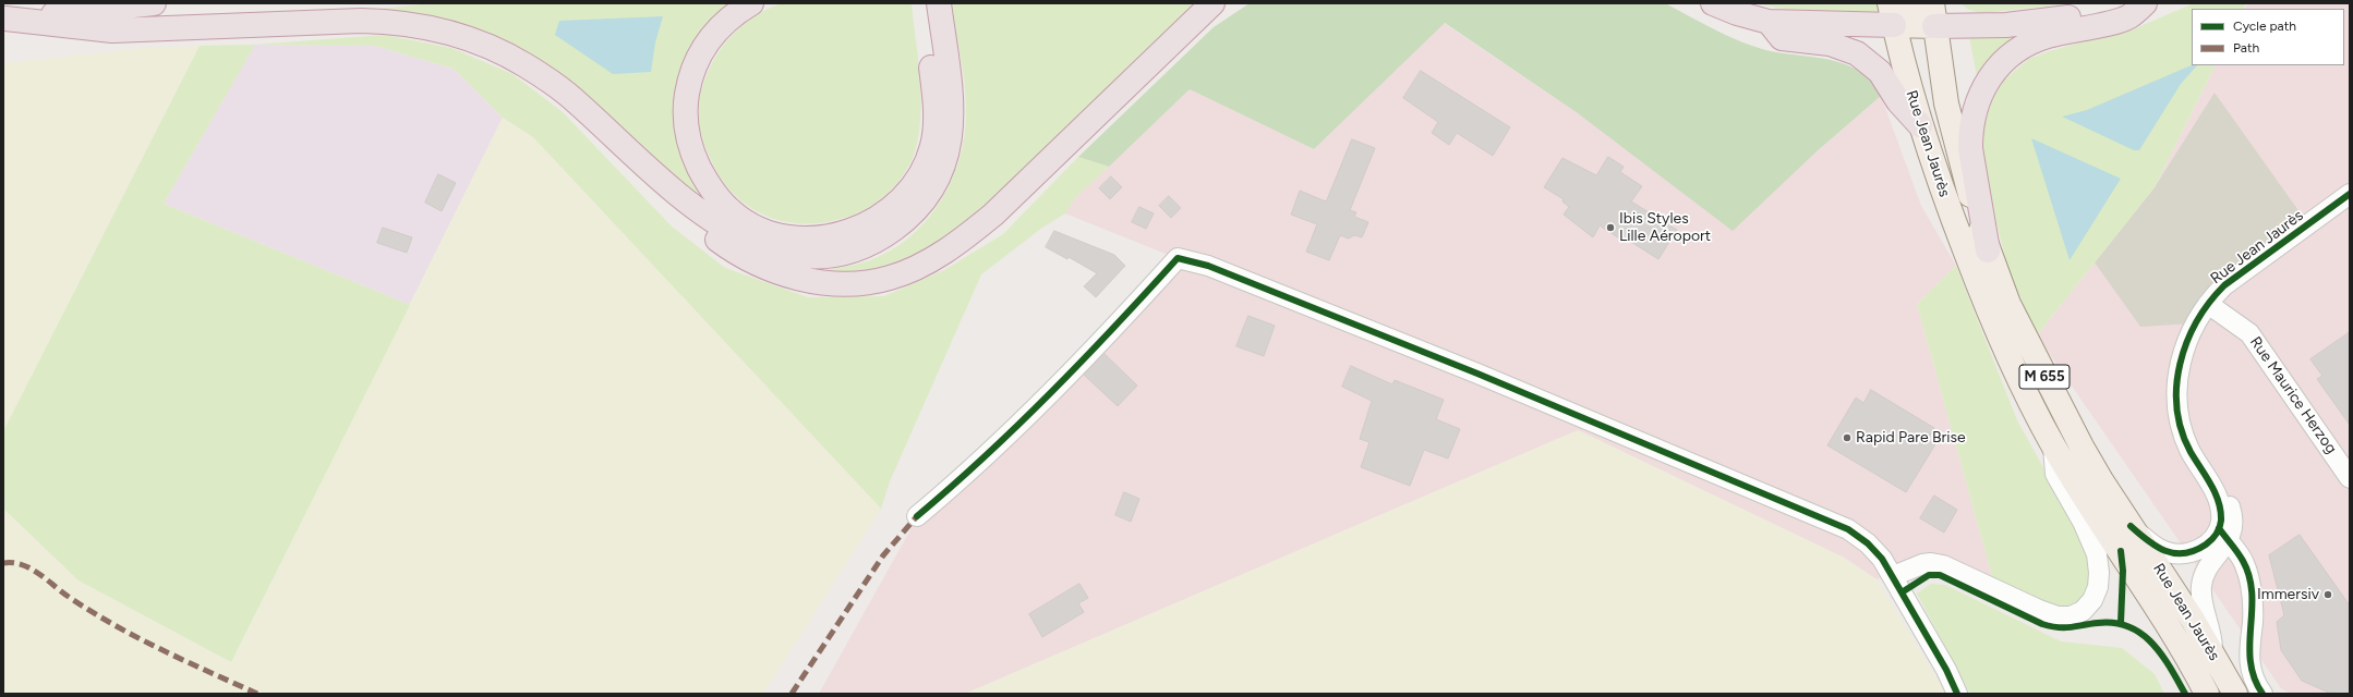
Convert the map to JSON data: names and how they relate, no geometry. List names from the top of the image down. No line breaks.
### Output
{"streets":{"main road":["Rue Jean Jaurès","M 655"],"street":["Rue Maurice Herzog"]},"crossings":[["Rue Jean Jaurès","Rue Maurice Herzog"]],"places":["Ibis Styles Lille Aéroport","Rapid Pare Brise","Immersiv"],"legend":["Cycle path","Path"]}
